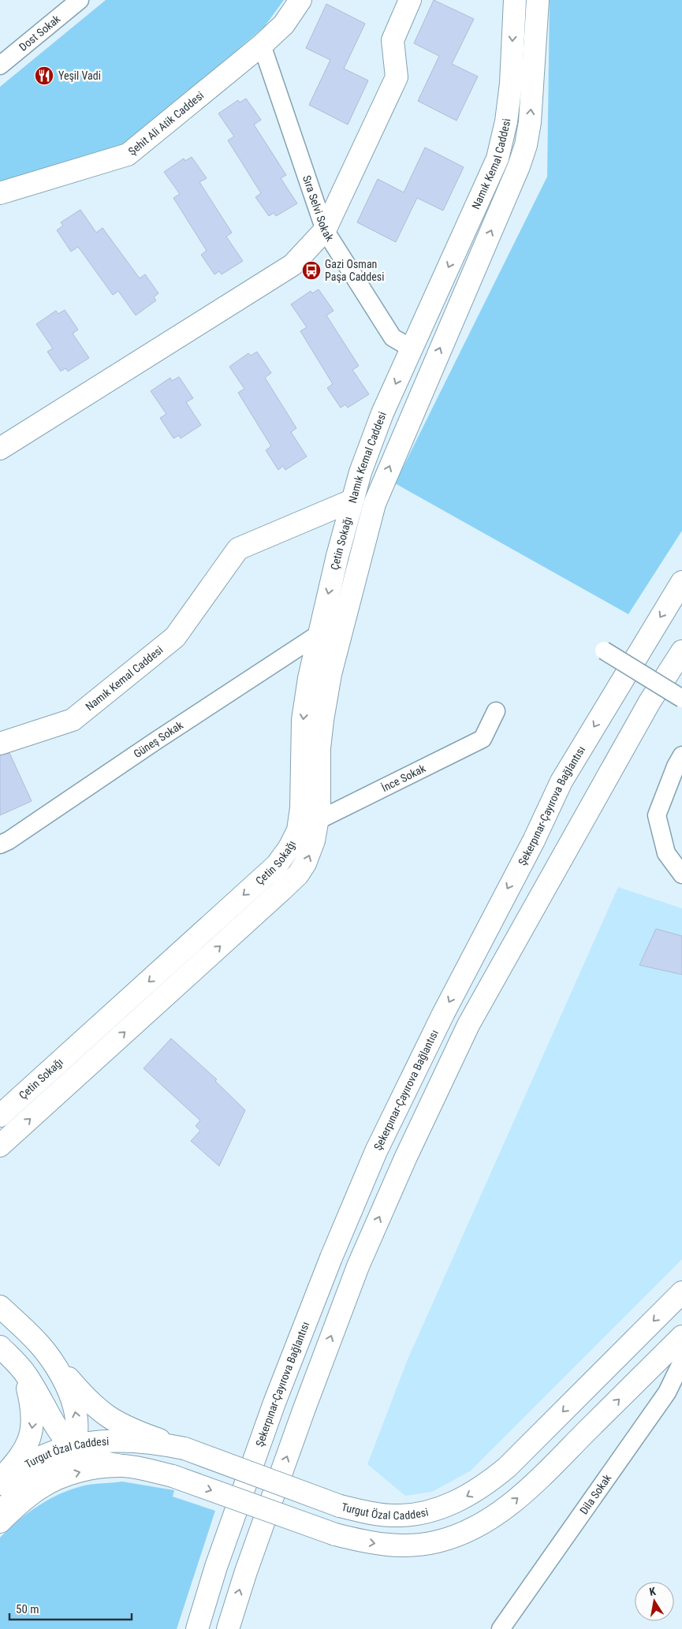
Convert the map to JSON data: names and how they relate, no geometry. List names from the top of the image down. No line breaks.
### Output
{"streets":{"main road":["Şehit Ali Atik Caddesi","Namık Kemal Caddesi","Çetin Sokağı","Şekerpınar-Çayırova Bağlantısı","Turgut Özal Caddesi"],"street":["Dost Sokak","Sıra Selvi Sokak","Güneş Sokak","İnce Sokak","Dila Sokak"]},"crossings":[["Şehit Ali Atik Caddesi","Sıra Selvi Sokak"],["Namık Kemal Caddesi","Sıra Selvi Sokak"],["Namık Kemal Caddesi","Çetin Sokağı"],["Çetin Sokağı","Güneş Sokak"],["Çetin Sokağı","İnce Sokak"]],"places":{"restaurant":["Yeşil Vadi"],"bus stop":["Gazi Osman Paşa Caddesi"]},"scale_bar":"50 m","north":"top"}
